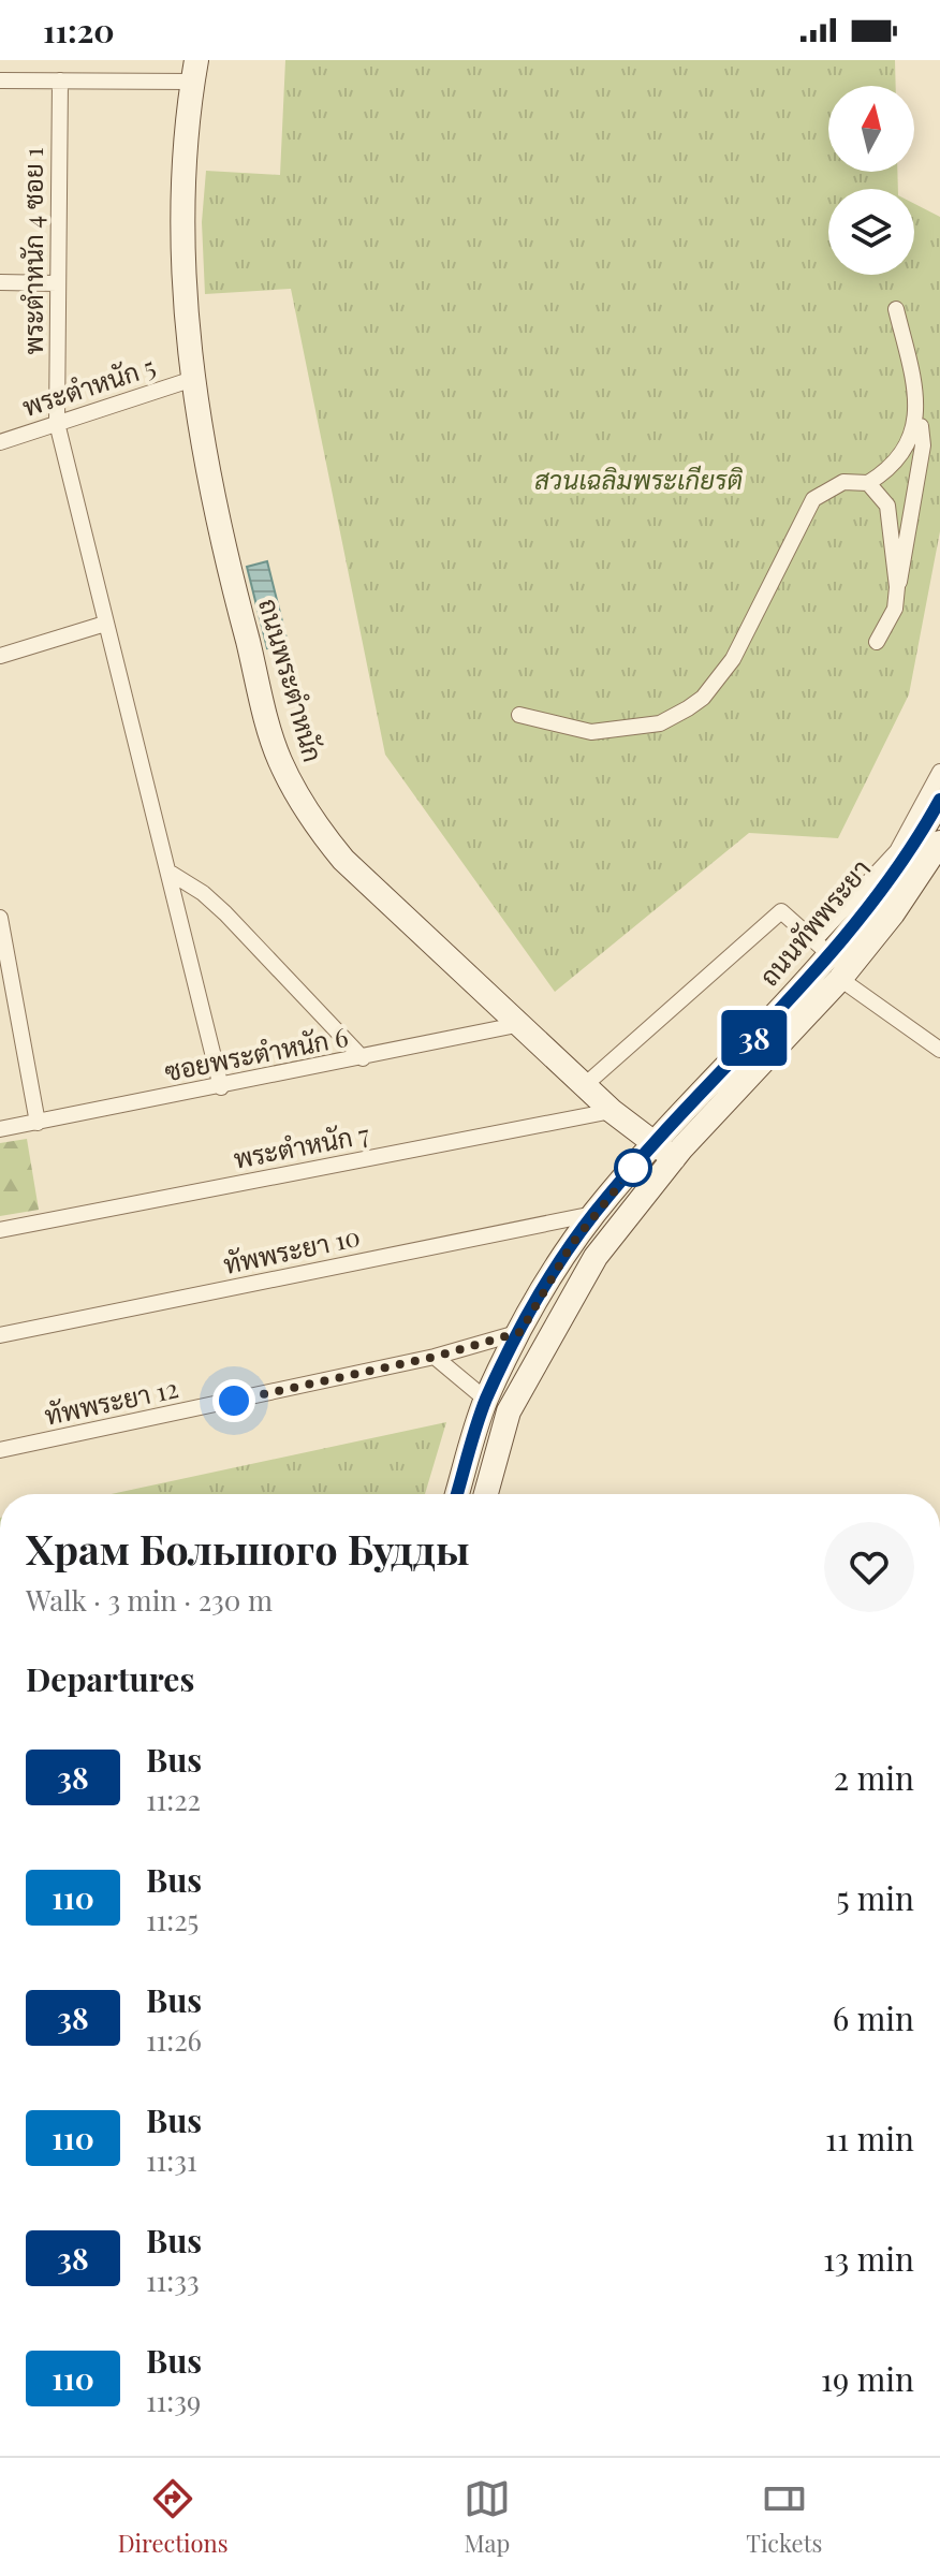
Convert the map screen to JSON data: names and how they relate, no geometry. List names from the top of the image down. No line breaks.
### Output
{"streets":{"main road":["ถนนพระตำหนัก","ถนนทัพพระยา"],"street":["พระตำหนัก 4 ซอย 1","พระตำหนัก 5","ซอยพระตำหนัก 6","พระตำหนัก 7","ทัพพระยา 10","ทัพพระยา 12"]},"crossings":[["พระตำหนัก 4 ซอย 1","พระตำหนัก 5"],["พระตำหนัก 4 ซอย 1","ซอยพระตำหนัก 6"],["พระตำหนัก 5","ถนนพระตำหนัก"],["ถนนพระตำหนัก","ถนนทัพพระยา"],["ถนนพระตำหนัก","ซอยพระตำหนัก 6"],["ถนนพระตำหนัก","พระตำหนัก 7"],["ถนนทัพพระยา","ทัพพระยา 10"],["ถนนทัพพระยา","ทัพพระยา 12"]],"parks":["สวนเฉลิมพระเกียรติ"],"lines":["bus line 38"],"north":"top","page":{"status":"11:20","on_map":"38","heading":[["Храм Большого Будды","Walk · 3 min · 230 m"],"Departures"],"list":[{"mark":"38","name":"Bus","note":"11:22","value":"2 min"},{"mark":"110","name":"Bus","note":"11:25","value":"5 min"},{"mark":"38","name":"Bus","note":"11:26","value":"6 min"},{"mark":"110","name":"Bus","note":"11:31","value":"11 min"},{"mark":"38","name":"Bus","note":"11:33","value":"13 min"},{"mark":"110","name":"Bus","note":"11:39","value":"19 min"}],"tabs":["Directions","Map","Tickets"]}}
